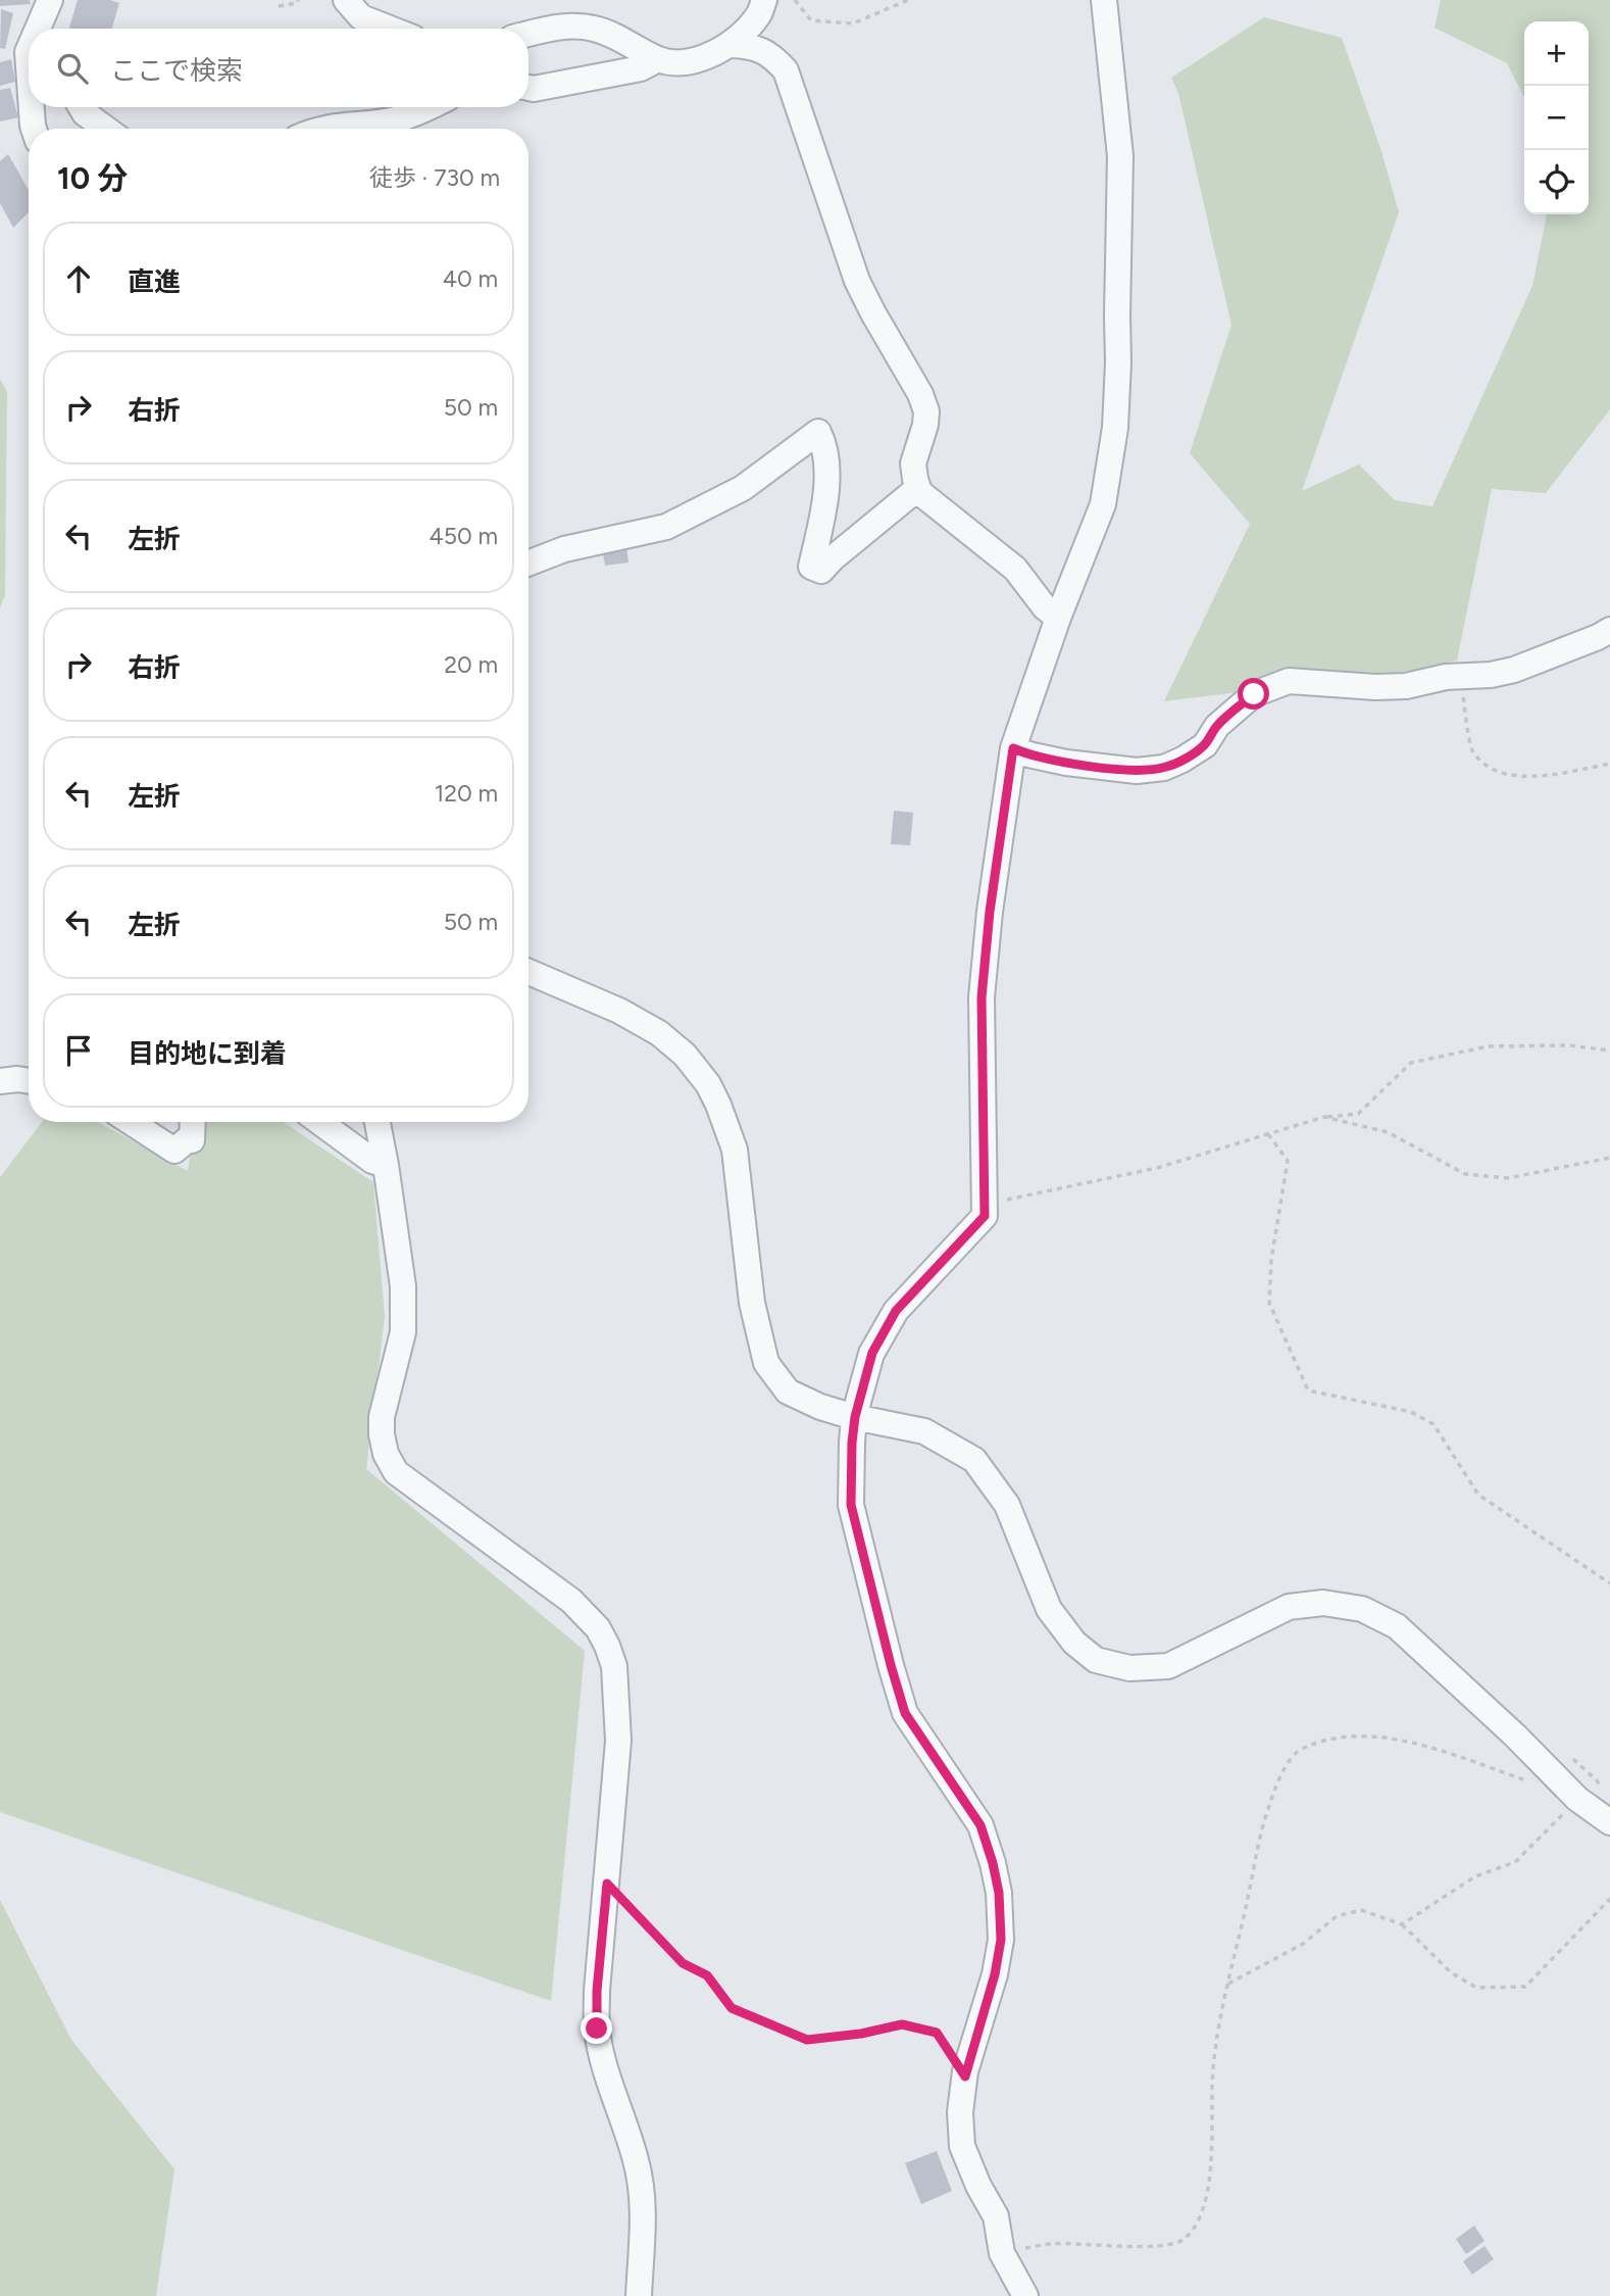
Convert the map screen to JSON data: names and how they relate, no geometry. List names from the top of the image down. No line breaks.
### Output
{"page":{"map_buttons":["+","−"],"search":"ここで検索","heading":["10 分","徒歩 · 730 m"],"list":[["直進","40 m"],["右折","50 m"],["左折","450 m"],["右折","20 m"],["左折","120 m"],["左折","50 m"],"目的地に到着"]}}
